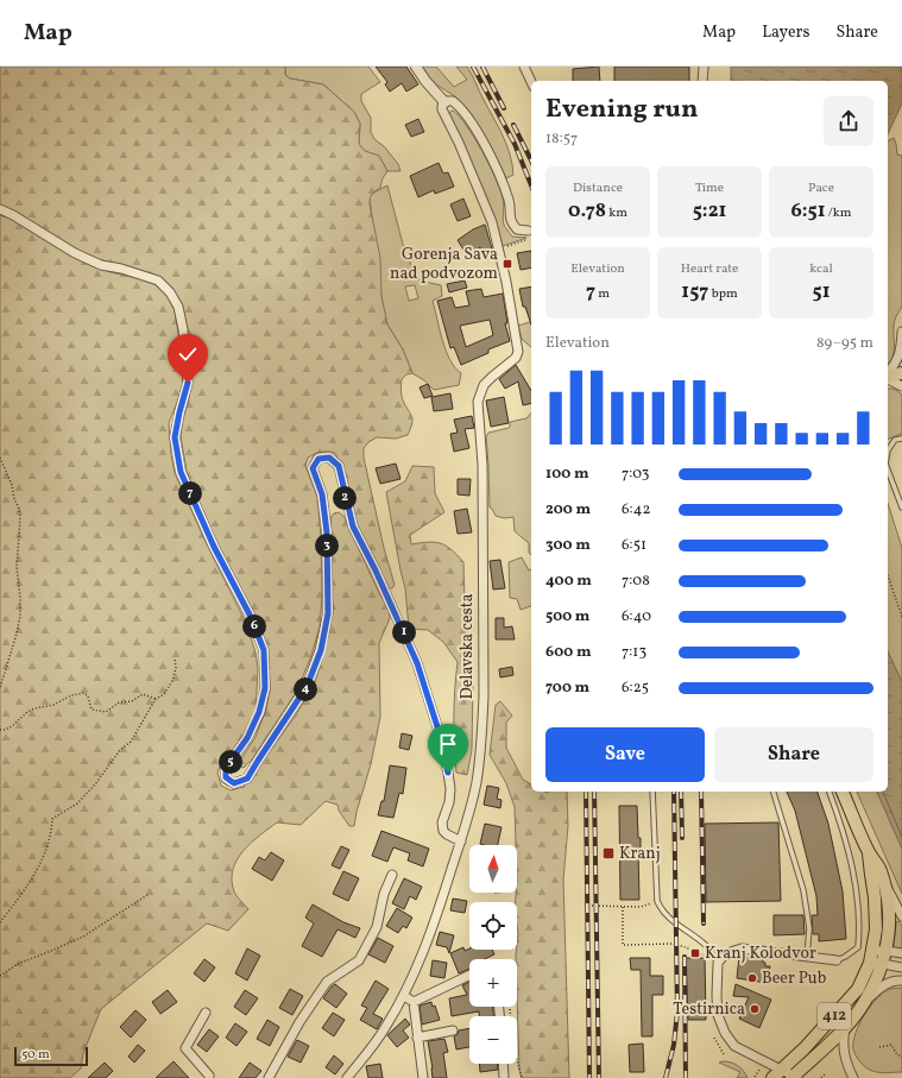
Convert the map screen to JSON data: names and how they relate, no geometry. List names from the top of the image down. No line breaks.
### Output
{"streets":{"main road":["412"],"street":["Delavska cesta"]},"places":{"transit":["Gorenja Sava nad podvozom","Kranj","Kranj Kolodvor"],"other":["Beer Pub","Testirnica"]},"scale_bar":"50 m","north":"top","page":{"header":"Map","nav":["Map","Layers","Share"],"heading":["Evening run","18:57"],"stats":[["Distance","0.78 km"],["Time","5:21"],["Pace","6:51 /km"],["Elevation","7 m"],["Heart rate","157 bpm"],["kcal","51"]],"chart":["Elevation","89–95 m"],"list":[{"name":"100 m","note":"7:03"},{"name":"200 m","note":"6:42"},{"name":"300 m","note":"6:51"},{"name":"400 m","note":"7:08"},{"name":"500 m","note":"6:40"},{"name":"600 m","note":"7:13"},{"name":"700 m","note":"6:25"}],"pins":["7","2","3","6","1","4","5"],"buttons":["Save","Share"],"map_buttons":["+","−"],"scale":"50 m"}}
